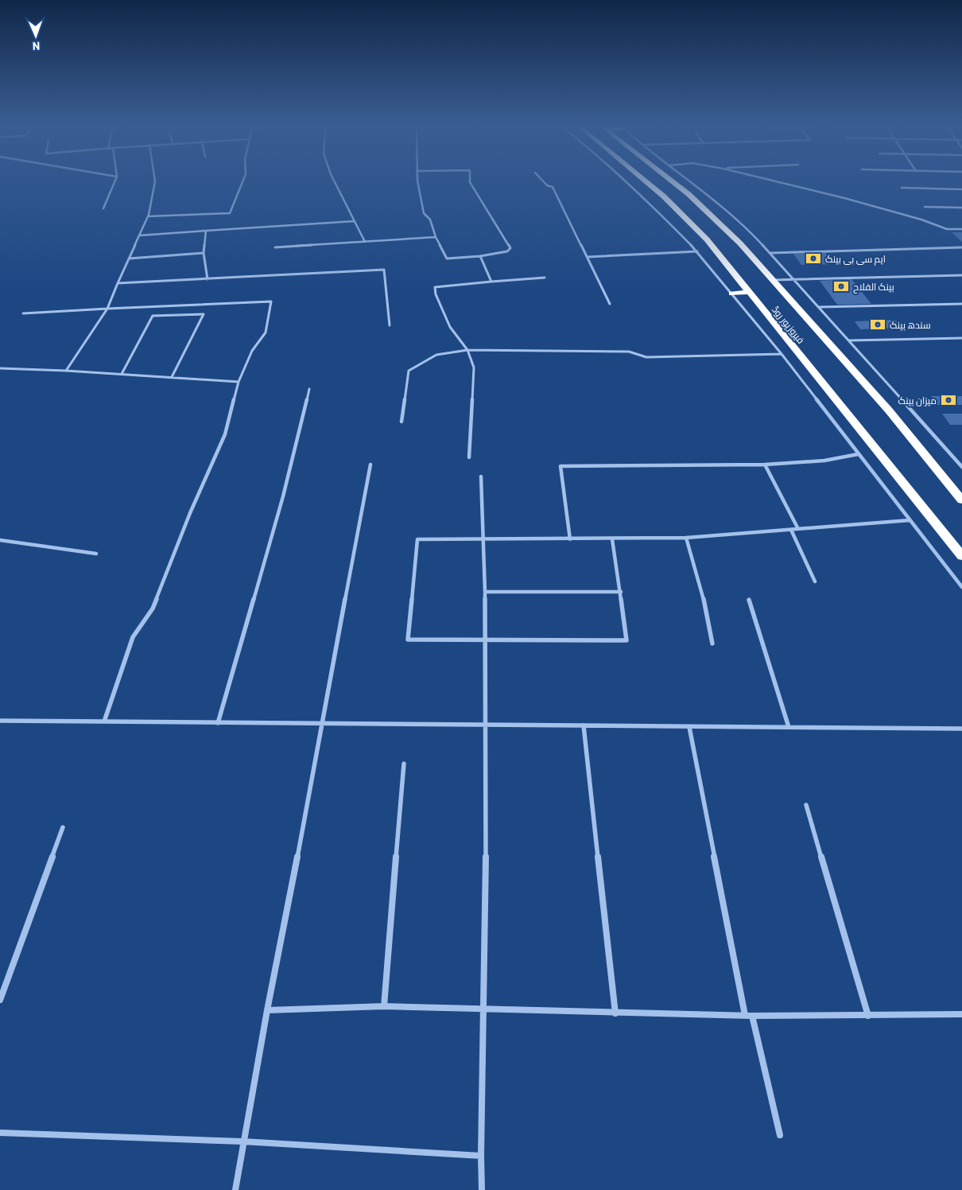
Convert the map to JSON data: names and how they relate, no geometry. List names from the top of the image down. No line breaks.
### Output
{"streets":{"highway":["فیروزپور روڈ"]},"places":{"bank":["ایم سی بی بینک","بینک الفلاح","سندھ بینک","میزان بینک"]},"north":"bottom"}
